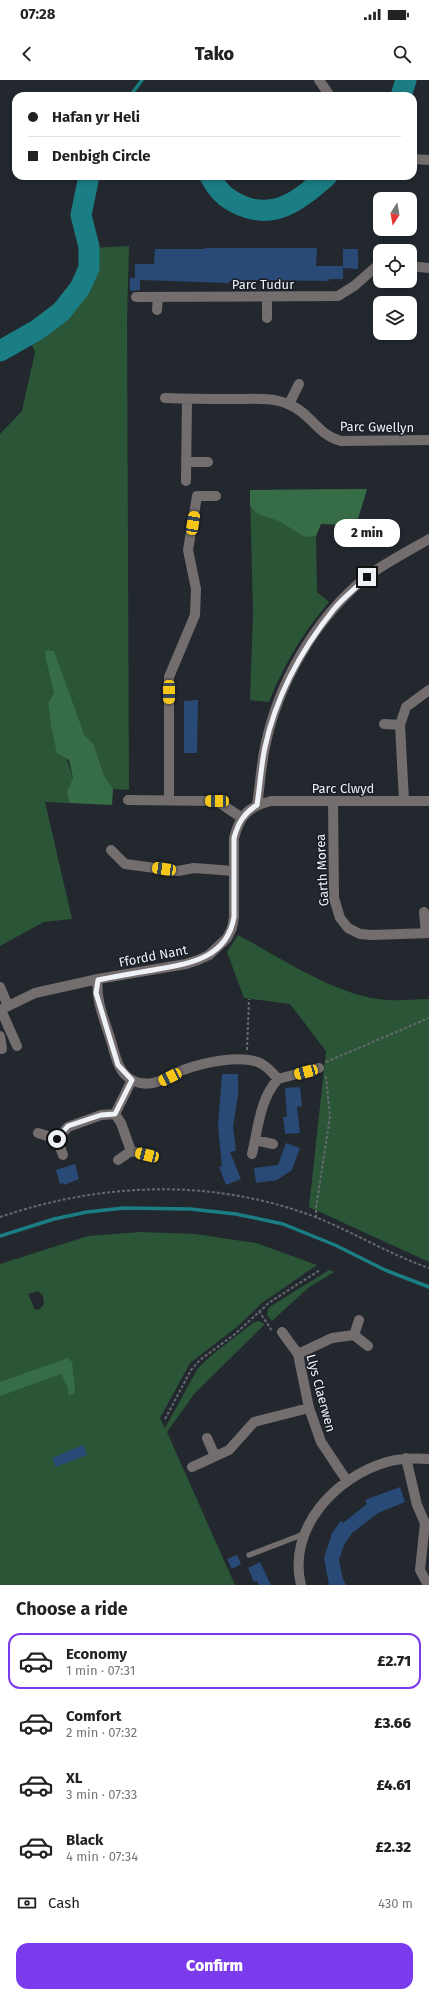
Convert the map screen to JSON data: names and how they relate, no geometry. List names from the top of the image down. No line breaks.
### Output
{"streets":{"street":["Parc Tudur","Parc Gwellyn","Parc Clwyd","Garth Morea","Ffordd Nant","Llys Claerwen"]},"crossings":[["Parc Clwyd","Garth Morea"],["Parc Clwyd","Ffordd Nant"]],"north":"bottom","page":{"status":"07:28","header":"Tako","banner":["Hafan yr Heli","Denbigh Circle"],"bubble":"2 min","heading":"Choose a ride","list":[{"name":"Economy","note":"1 min · 07:31","value":"£2.71"},{"name":"Comfort","note":"2 min · 07:32","value":"£3.66"},{"name":"XL","note":"3 min · 07:33","value":"£4.61"},{"name":"Black","note":"4 min · 07:34","value":"£2.32"}],"pay":["Cash","430 m"],"buttons":"Confirm"}}
